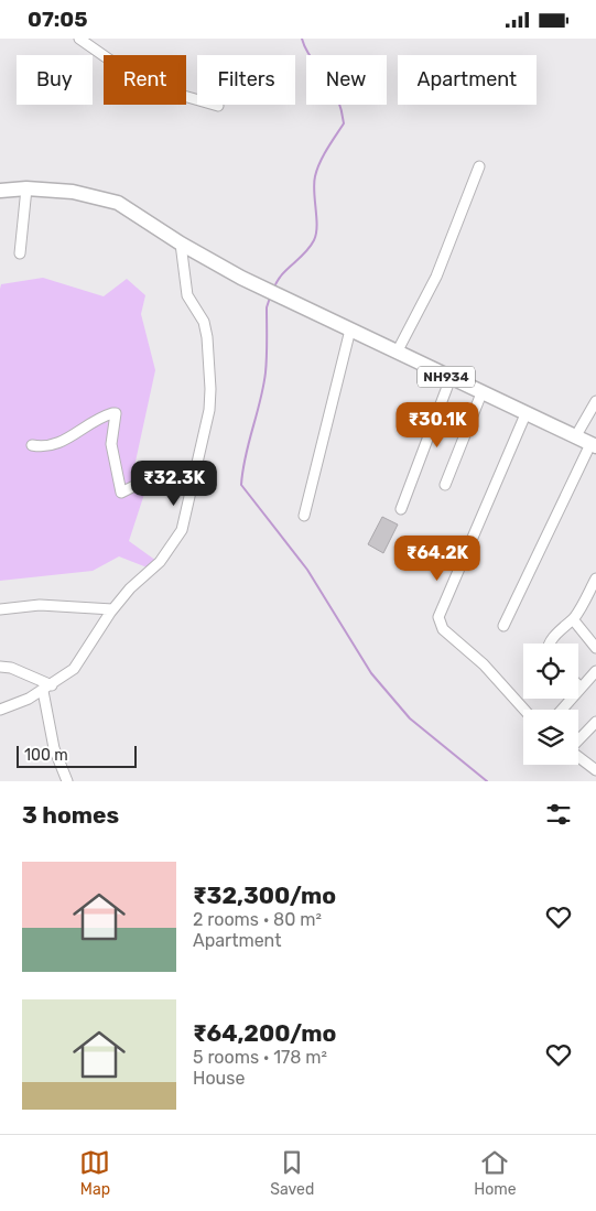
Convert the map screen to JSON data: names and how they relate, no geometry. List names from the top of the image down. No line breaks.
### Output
{"streets":{"highway":["NH934"]},"scale_bar":"100 m","page":{"status":"07:05","chip":["Buy","Rent","Filters","New","Apartment"],"price":["₹30.1K","₹32.3K","₹64.2K"],"scale":"100 m","heading":"3 homes","list":[{"name":"₹32,300/mo","note":"2 rooms · 80 m² · Apartment"},{"name":"₹64,200/mo","note":"5 rooms · 178 m² · House"}],"tabs":["Map","Saved","Home"]}}
